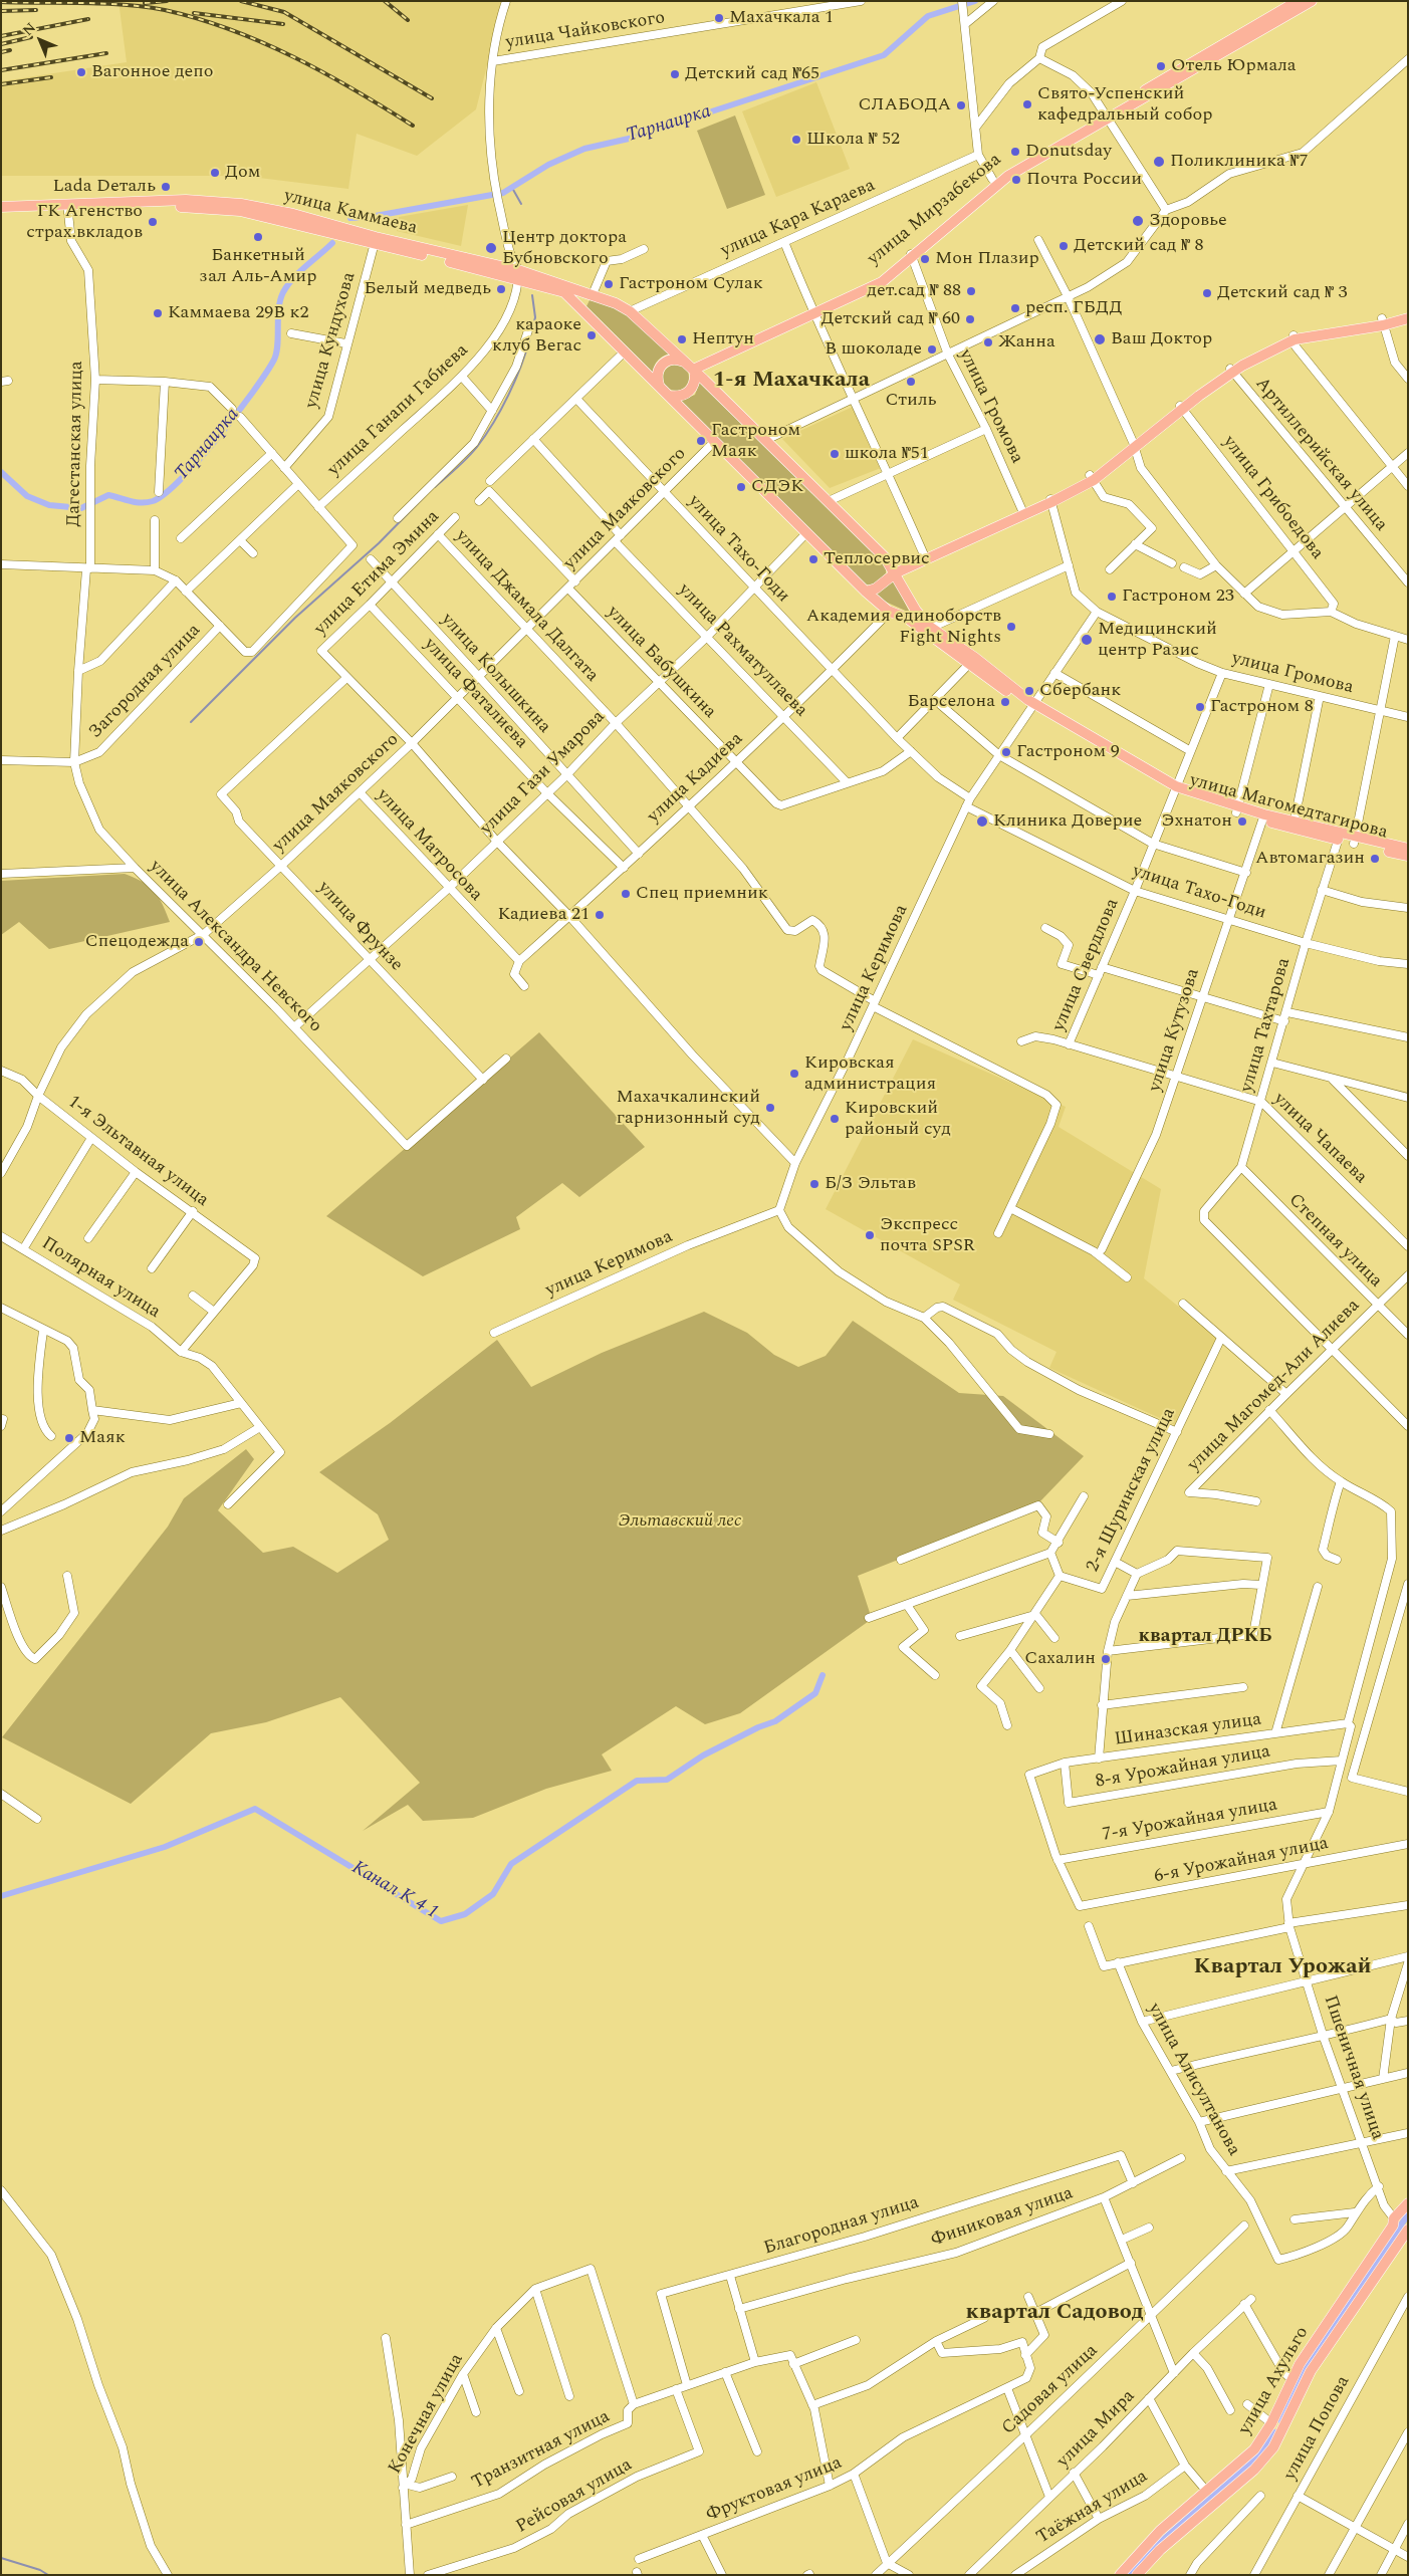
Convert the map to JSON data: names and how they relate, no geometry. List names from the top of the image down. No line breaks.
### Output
{"streets":{"main road":["улица Мирзабекова","улица Каммаева","улица Магомедтагирова","улица Ахульго"],"street":["улица Чайковского","улица Кара Караева","улица Кундухова","улица Громова","улица Ганапи Габиева","Дагестанская улица","Артиллерийская улица","улица Грибоедова","улица Маяковского","улица Тахо-Годи","улица Етима Эмина","улица Джамала Далгата","улица Рахматуллаева","улица Бабушкина","улица Колышкина","Загородная улица","улица Фаталиева","улица Гази Умарова","улица Кадиева","улица Матросова","улица Фрунзе","улица Александра Невского","улица Свердлова","улица Керимова","улица Тахтарова","улица Кутузова","улица Чапаева","1-я Эльтавная улица","Степная улица","Полярная улица","улица Магомед-Али Алиева","2-я Шуринская улица","Шиназская улица","8-я Урожайная улица","7-я Урожайная улица","6-я Урожайная улица","Пшеничная улица","улица Алисултанова","Финиковая улица","Благородная улица","Садовая улица","Конечная улица","улица Попова","улица Мира","Транзитная улица","Фруктовая улица","Рейсовая улица","Таёжная улица"]},"crossings":[["улица Чайковского","улица Каммаева"],["улица Чайковского","улица Ганапи Габиева"],["улица Мирзабекова","улица Громова"],["улица Мирзабекова","улица Магомедтагирова"],["улица Каммаева","улица Кундухова"],["улица Каммаева","улица Ганапи Габиева"],["улица Каммаева","Дагестанская улица"],["улица Каммаева","улица Магомедтагирова"],["улица Кара Караева","улица Магомедтагирова"],["улица Громова","улица Свердлова"],["улица Громова","улица Керимова"],["Дагестанская улица","Загородная улица"],["Дагестанская улица","улица Александра Невского"],["улица Маяковского","улица Тахо-Годи"],["улица Маяковского","улица Джамала Далгата"],["улица Маяковского","улица Рахматуллаева"],["улица Маяковского","улица Бабушкина"],["улица Маяковского","улица Колышкина"],["улица Маяковского","улица Фаталиева"],["улица Маяковского","улица Магомедтагирова"],["улица Маяковского","улица Матросова"],["улица Маяковского","улица Фрунзе"],["улица Маяковского","улица Александра Невского"],["улица Маяковского","1-я Эльтавная улица"],["улица Тахо-Годи","улица Бабушкина"],["улица Тахо-Годи","улица Гази Умарова"],["улица Тахо-Годи","улица Кадиева"],["улица Тахо-Годи","улица Свердлова"],["улица Тахо-Годи","улица Керимова"],["улица Тахо-Годи","улица Тахтарова"],["улица Тахо-Годи","улица Кутузова"],["улица Етима Эмина","улица Джамала Далгата"],["улица Етима Эмина","улица Колышкина"],["улица Етима Эмина","улица Фаталиева"],["улица Етима Эмина","улица Фрунзе"],["улица Джамала Далгата","улица Гази Умарова"],["улица Джамала Далгата","улица Кадиева"],["улица Джамала Далгата","улица Керимова"],["улица Рахматуллаева","улица Бабушкина"],["улица Рахматуллаева","улица Гази Умарова"],["улица Рахматуллаева","улица Кадиева"],["улица Бабушкина","улица Гази Умарова"],["улица Бабушкина","улица Кадиева"],["улица Колышкина","улица Гази Умарова"],["улица Колышкина","улица Кадиева"],["улица Фаталиева","улица Гази Умарова"],["улица Фаталиева","улица Кадиева"],["улица Гази Умарова","улица Магомедтагирова"],["улица Гази Умарова","улица Матросова"],["улица Гази Умарова","улица Фрунзе"],["улица Гази Умарова","улица Александра Невского"],["улица Кадиева","улица Магомедтагирова"],["улица Кадиева","улица Матросова"],["улица Магомедтагирова","улица Свердлова"],["улица Магомедтагирова","улица Керимова"],["улица Магомедтагирова","улица Тахтарова"],["улица Магомедтагирова","улица Кутузова"],["улица Фрунзе","улица Александра Невского"],["улица Свердлова","улица Чапаева"],["улица Тахтарова","улица Чапаева"],["улица Тахтарова","Степная улица"],["улица Тахтарова","улица Магомед-Али Алиева"],["улица Кутузова","улица Чапаева"],["Степная улица","улица Магомед-Али Алиева"],["улица Магомед-Али Алиева","Пшеничная улица"],["Шиназская улица","8-я Урожайная улица"],["Шиназская улица","7-я Урожайная улица"],["Шиназская улица","6-я Урожайная улица"],["Шиназская улица","Пшеничная улица"],["8-я Урожайная улица","Пшеничная улица"],["7-я Урожайная улица","6-я Урожайная улица"],["7-я Урожайная улица","Пшеничная улица"],["6-я Урожайная улица","Пшеничная улица"],["Пшеничная улица","улица Ахульго"],["Финиковая улица","Благородная улица"],["улица Ахульго","улица Мира"],["Конечная улица","Транзитная улица"]],"districts":["1-я Махачкала","квартал ДРКБ","Квартал Урожай","квартал Садовод"],"water":["Тарнаирка","Канал К 4 1"],"parks":["Эльтавский лес"],"places":["Махачкала 1","Отель Юрмала","Вагонное депо","Детский сад №65","Свято-Успенский кафедральный собор","СЛАБОДА","Школа № 52","Donutsday","Поликлиника №7","Дом","Почта России","Lada Dеталь","Здоровье","ГК Агенство страх.вкладов","Банкетный зал Аль-Амир","Детский сад № 8","Центр доктора Бубновского","Мон Плазир","Гастроном Сулак","Белый медведь","дет.сад № 88","Детский сад № 3","респ. ГБДД","Каммаева 29В к2","Детский сад № 60","караоке клуб Вегас","Нептун","Ваш Доктор","Жанна","В шоколаде","Стиль","Гастроном Маяк","школа №51","СДЭК","Теплосервис","Гастроном 23","Академия единоборств Fight Nights","Медицинский центр Разис","Сбербанк","Барселона","Гастроном 8","Гастроном 9","Клиника Доверие","Эхнатон","Автомагазин","Спец приемник","Кадиева 21","Спецодежда","Кировская администрация","Махачкалинский гарнизонный суд","Кировский районый суд","Б/З Эльтав","Экспресс почта SPSR","Маяк","Сахалин"],"north":"top left"}
